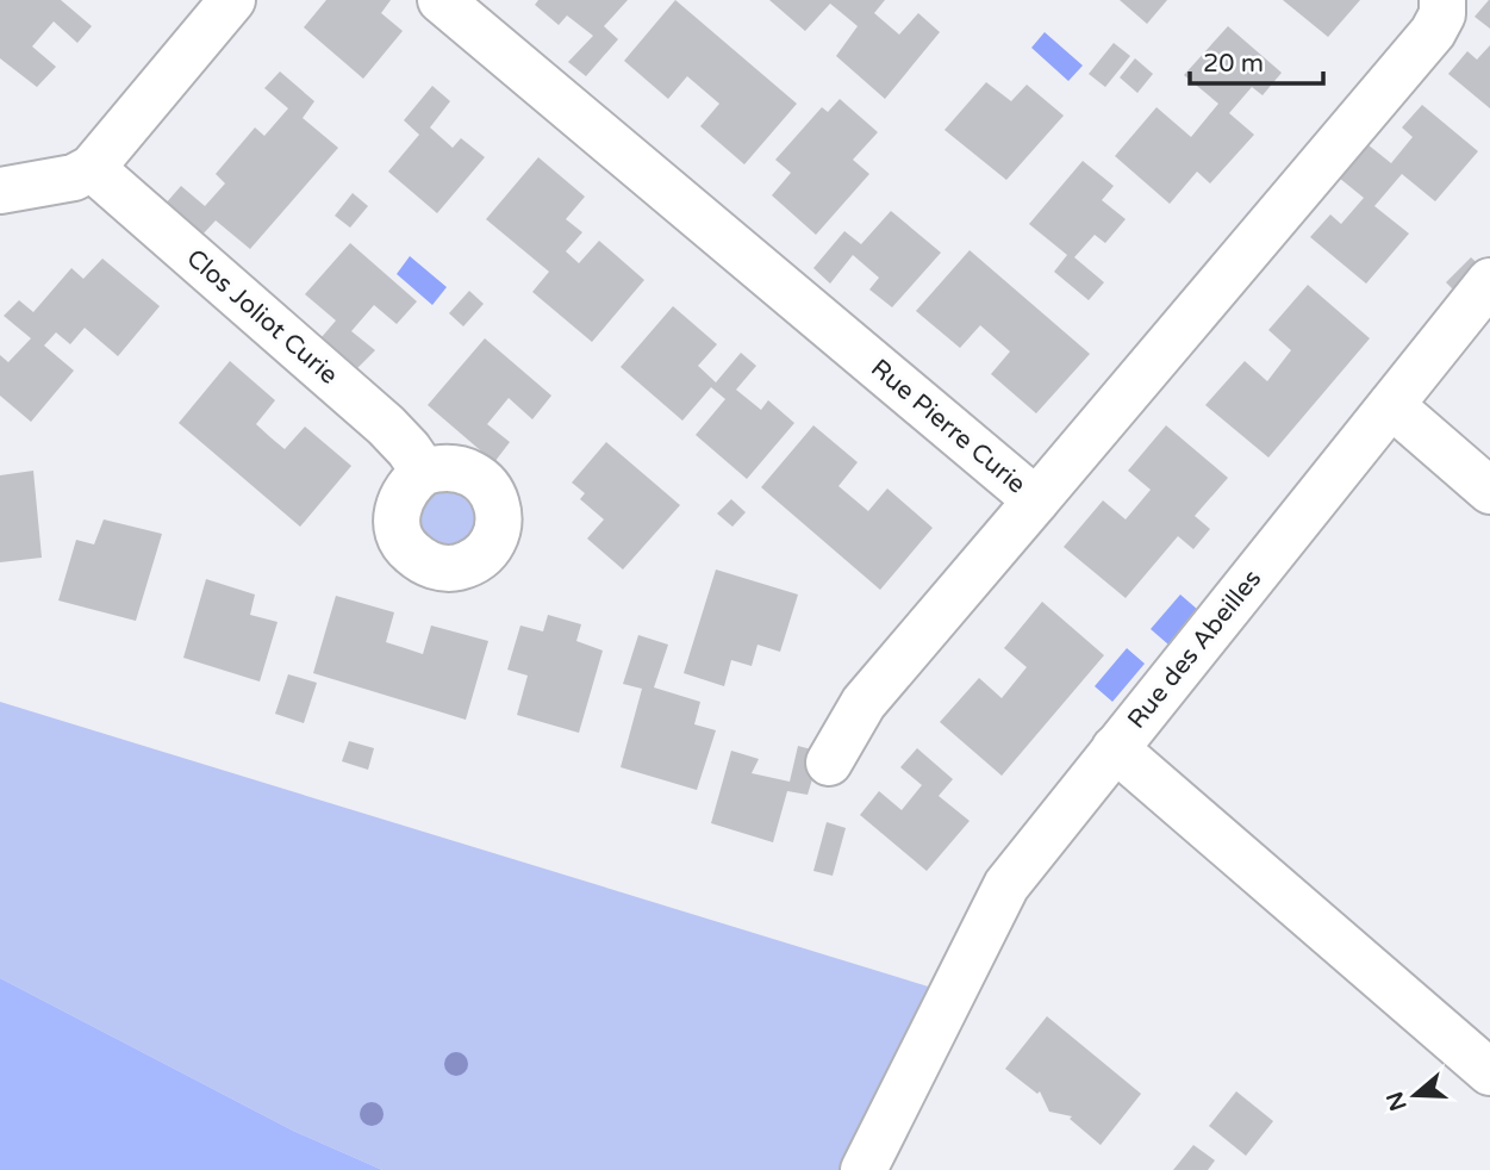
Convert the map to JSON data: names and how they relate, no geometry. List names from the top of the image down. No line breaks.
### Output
{"streets":{"street":["Clos Joliot Curie","Rue Pierre Curie","Rue des Abeilles"]},"scale_bar":"20 m","north":"left"}
